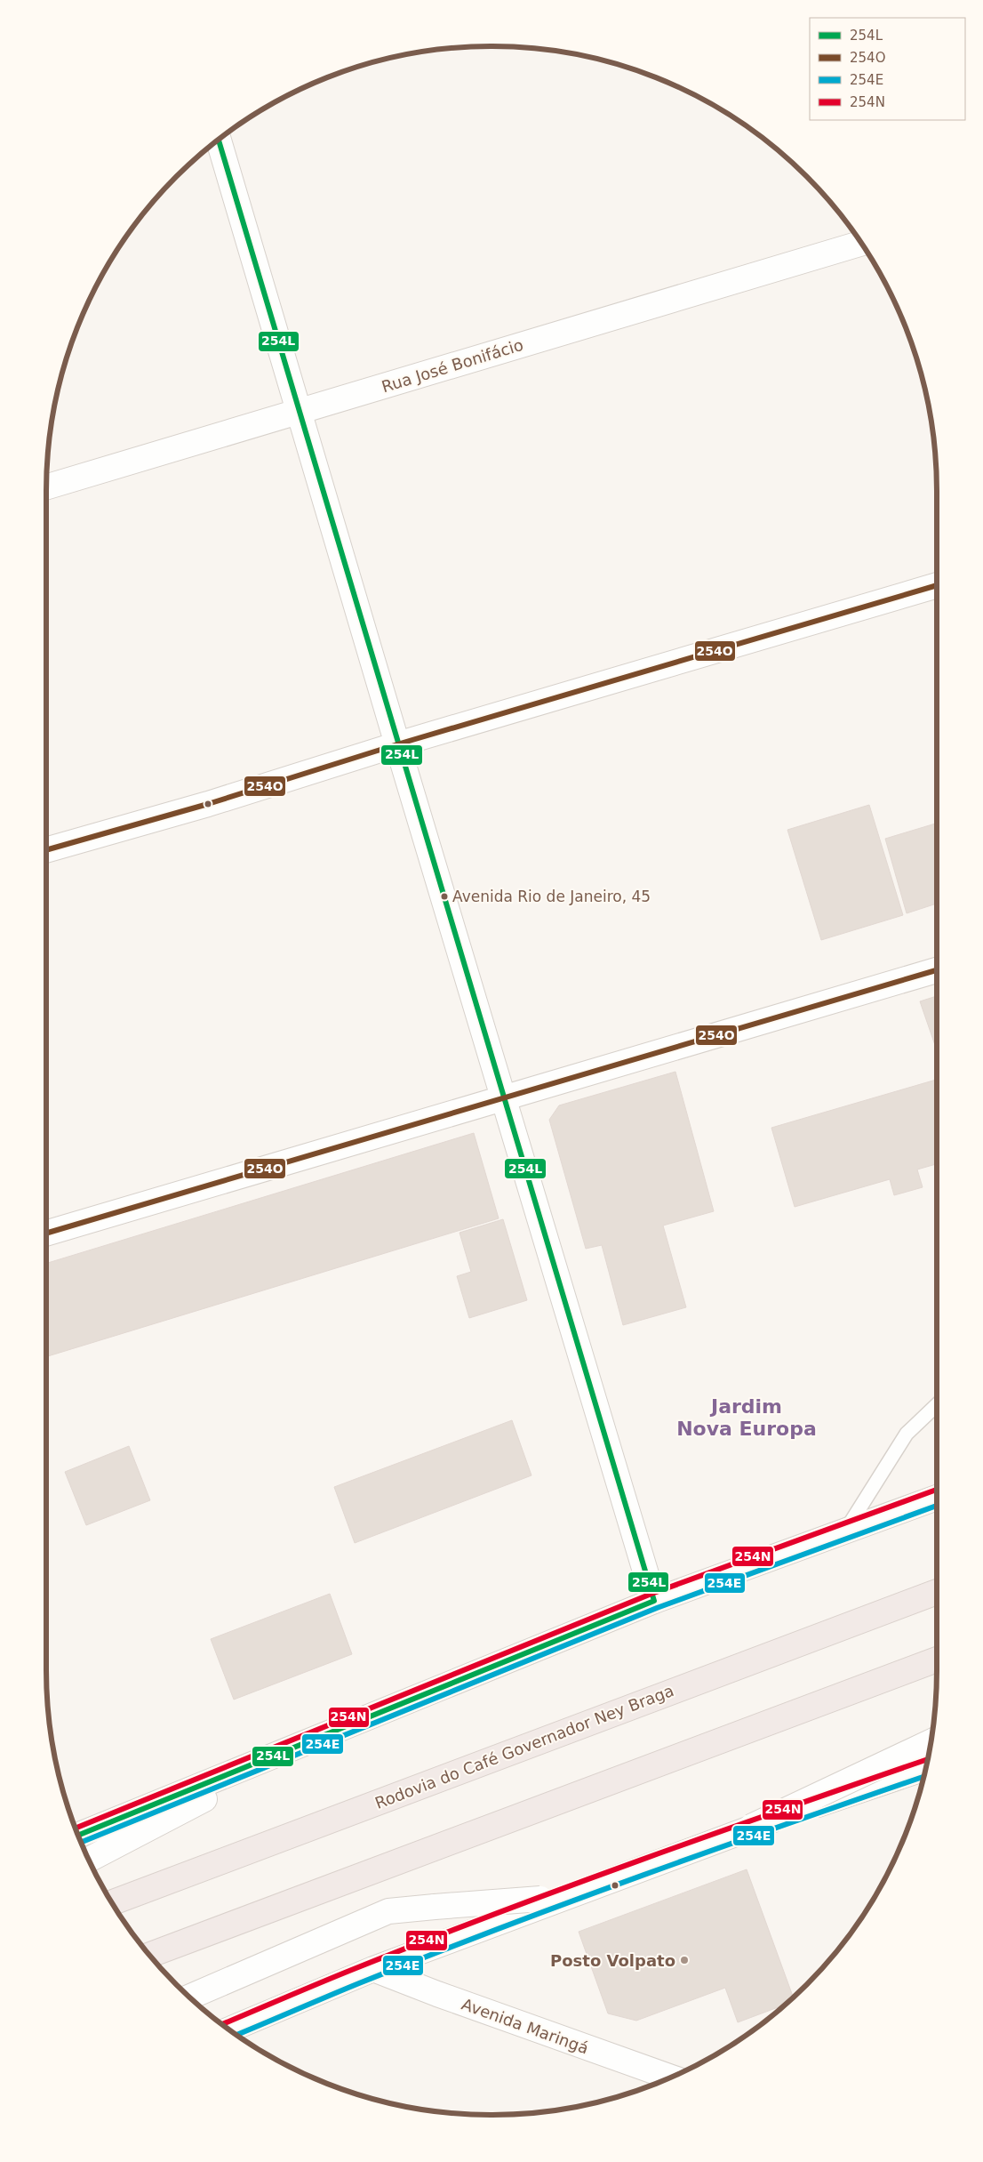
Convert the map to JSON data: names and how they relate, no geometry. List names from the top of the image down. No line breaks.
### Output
{"streets":{"highway":["Rodovia do Café Governador Ney Braga"],"street":["Rua José Bonifácio","Avenida Maringá"]},"districts":["Jardim Nova Europa"],"places":["Avenida Rio de Janeiro, 45","Posto Volpato"],"lines":["transit line 254L","transit line 254O","transit line 254N","transit line 254E"],"legend":["254L","254O","254E","254N"]}
